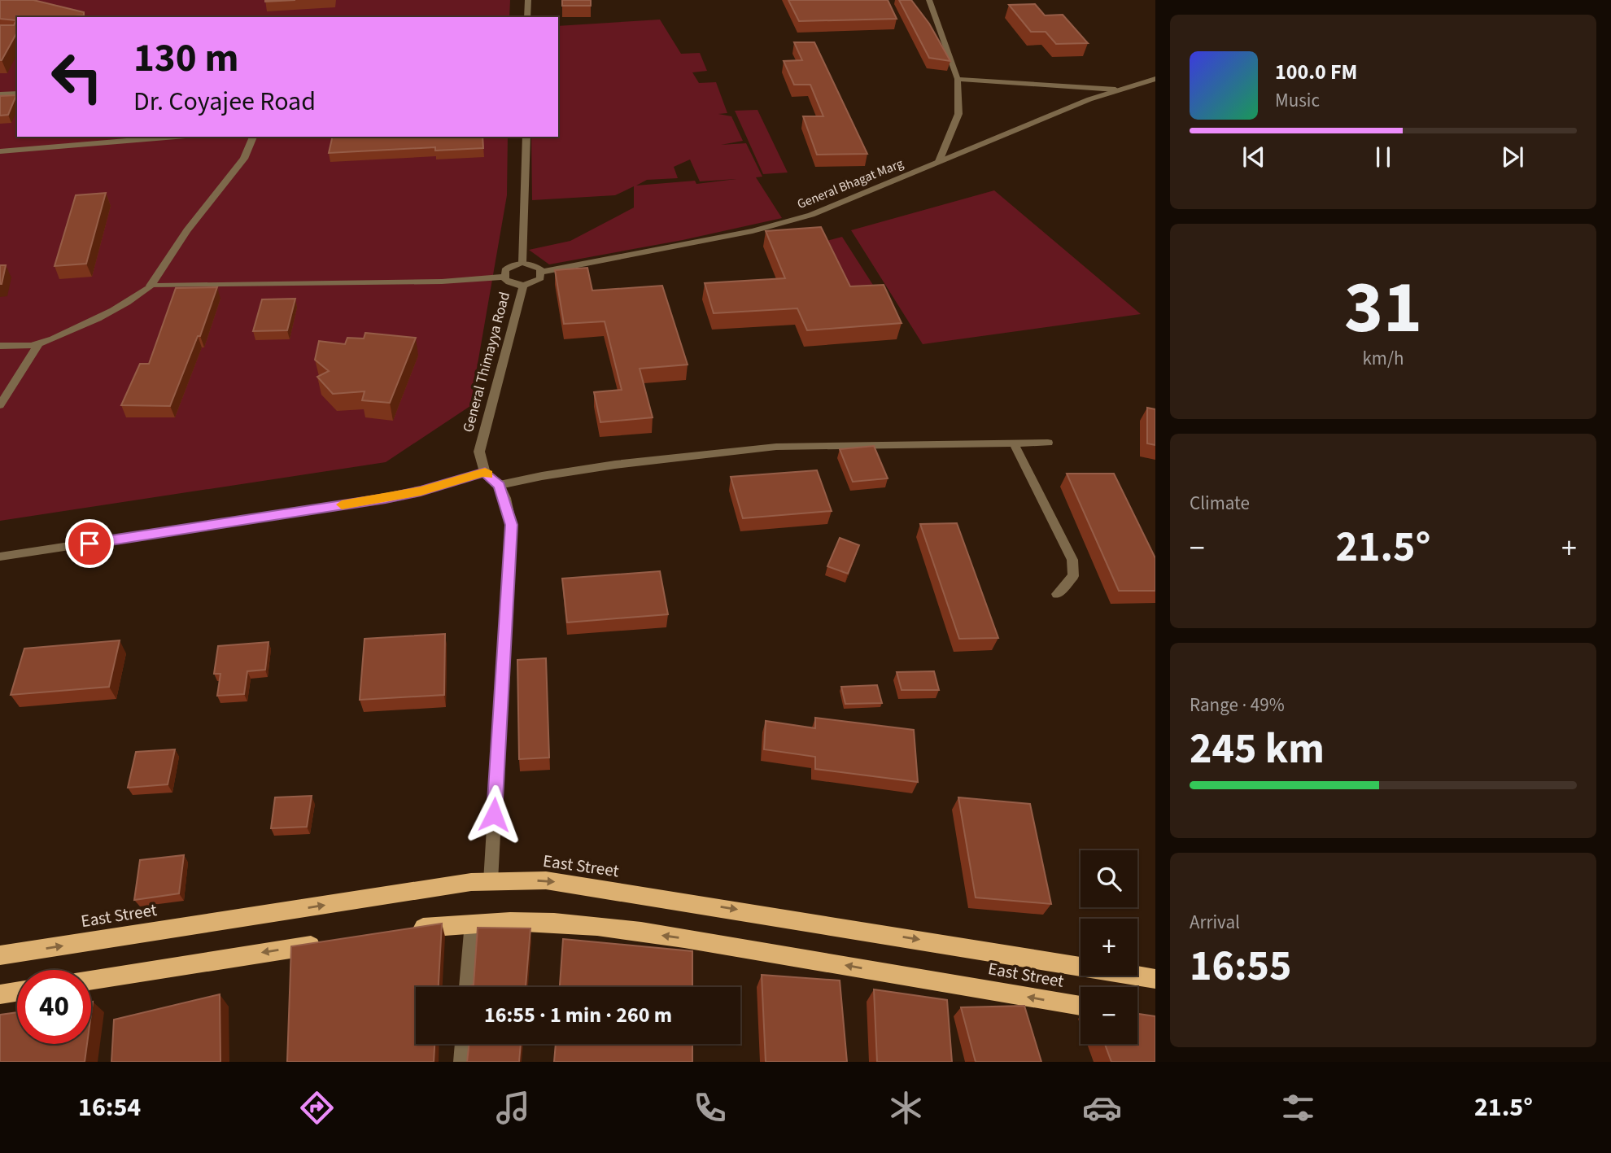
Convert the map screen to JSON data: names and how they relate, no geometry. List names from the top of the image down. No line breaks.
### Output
{"streets":{"main road":["East Street"],"street":["General Bhagat Marg","General Thimayya Road"]},"page":{"turn":["130 m","Dr. Coyajee Road"],"song":["100.0 FM","Music"],"tile":[["31","km/h"],"Climate",["Range · 49%","245 km"],["Arrival","16:55"]],"heat":["−","21.5°","+"],"map_buttons":["+","−"],"limit":"40","trip":"16:55 · 1 min · 260 m","tabs":["16:54","21.5°"]}}
